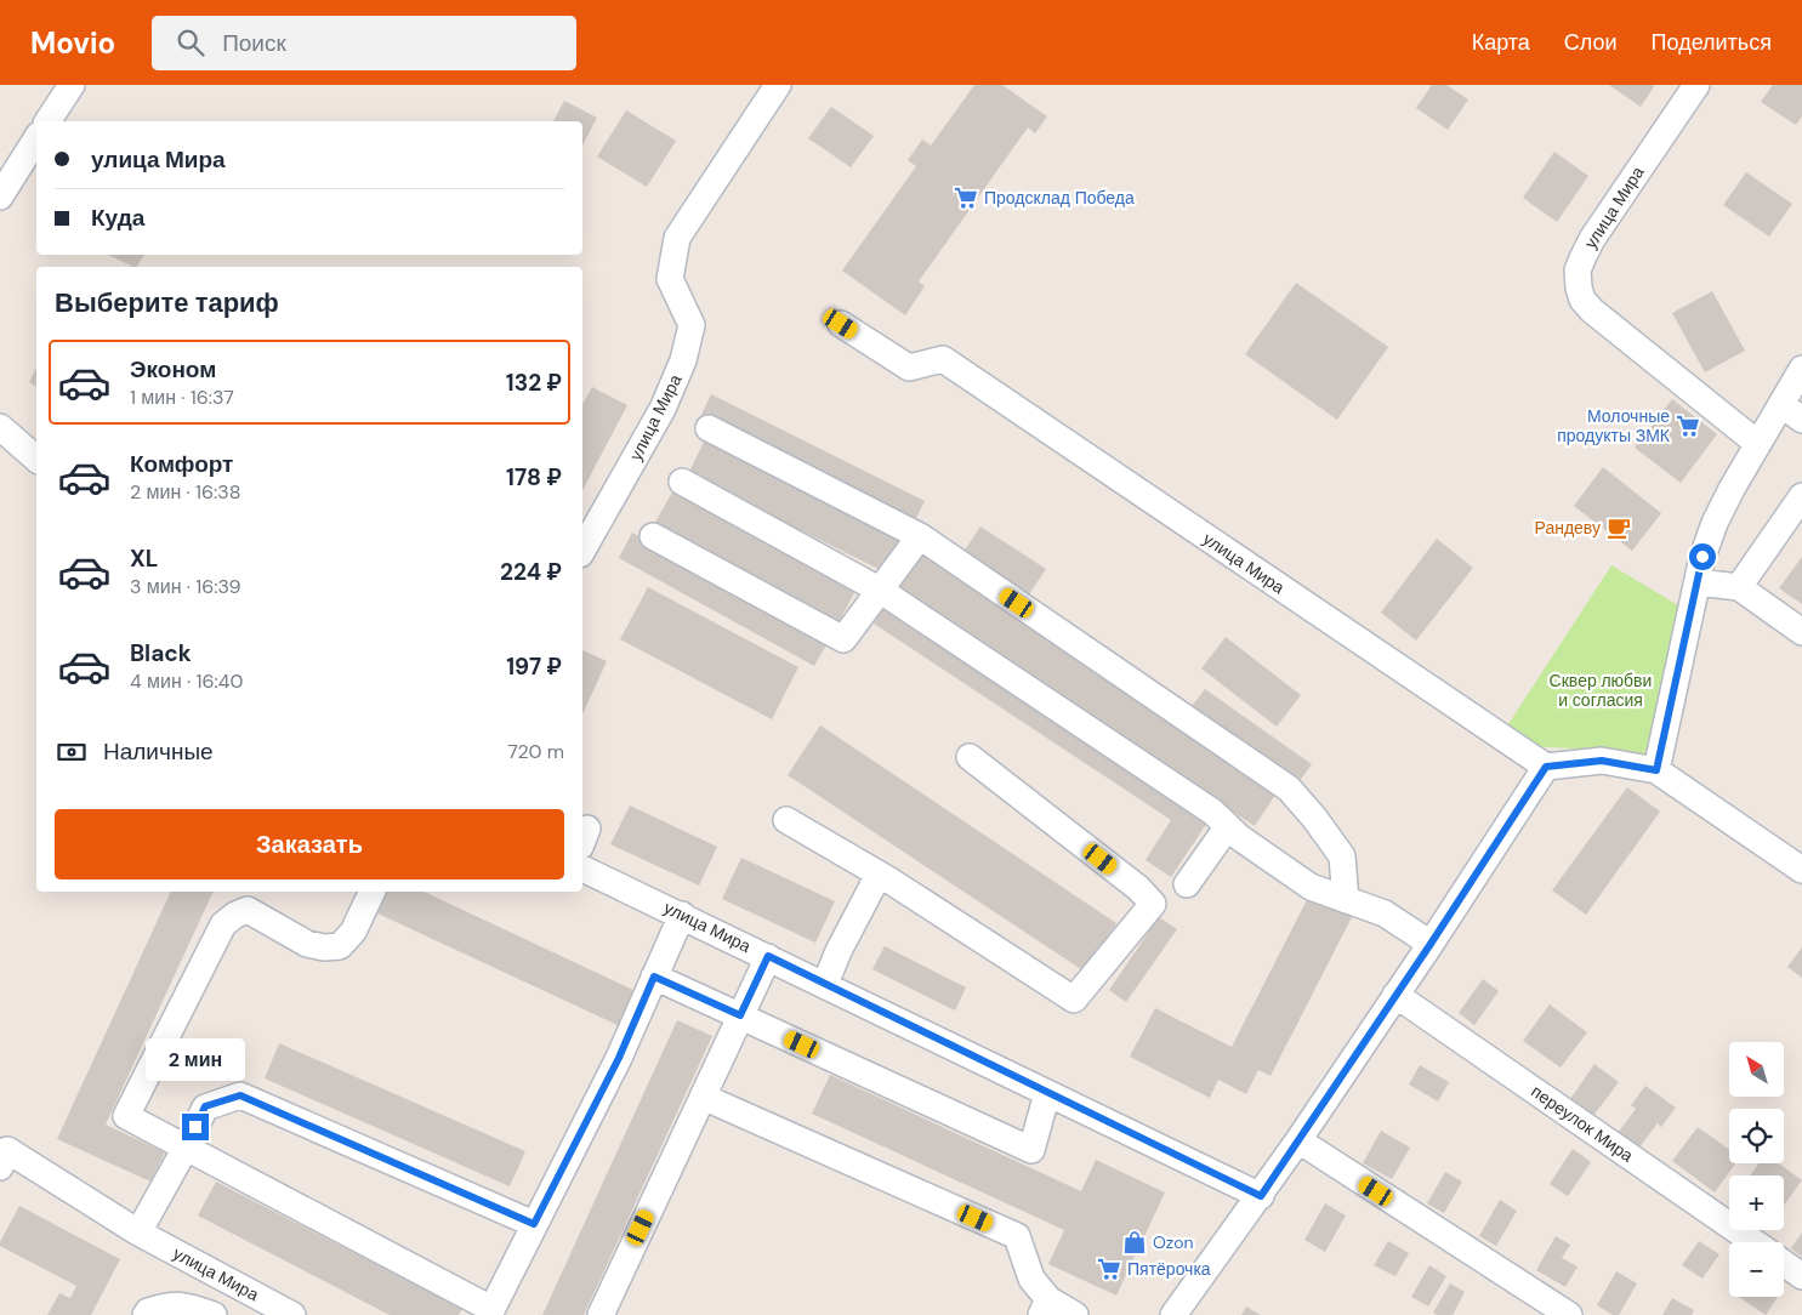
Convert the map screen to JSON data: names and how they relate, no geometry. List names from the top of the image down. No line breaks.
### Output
{"streets":{"street":["улица Мира","переулок Мира"]},"parks":["Сквер любви и согласия"],"places":{"supermarket":["Продсклад Победа","Молочные продукты ЗМК","Пятёрочка"],"cafe":["Рандеву"],"shop":["Ozon"]},"north":"top left","page":{"header":"Movio","search":"Поиск","nav":["Карта","Слои","Поделиться"],"banner":["улица Мира","Куда"],"heading":"Выберите тариф","list":[{"name":"Эконом","note":"1 мин · 16:37","value":"132 ₽"},{"name":"Комфорт","note":"2 мин · 16:38","value":"178 ₽"},{"name":"XL","note":"3 мин · 16:39","value":"224 ₽"},{"name":"Black","note":"4 мин · 16:40","value":"197 ₽"}],"pay":["Наличные","720 m"],"buttons":"Заказать","bubble":"2 мин","map_buttons":["+","−"]}}
